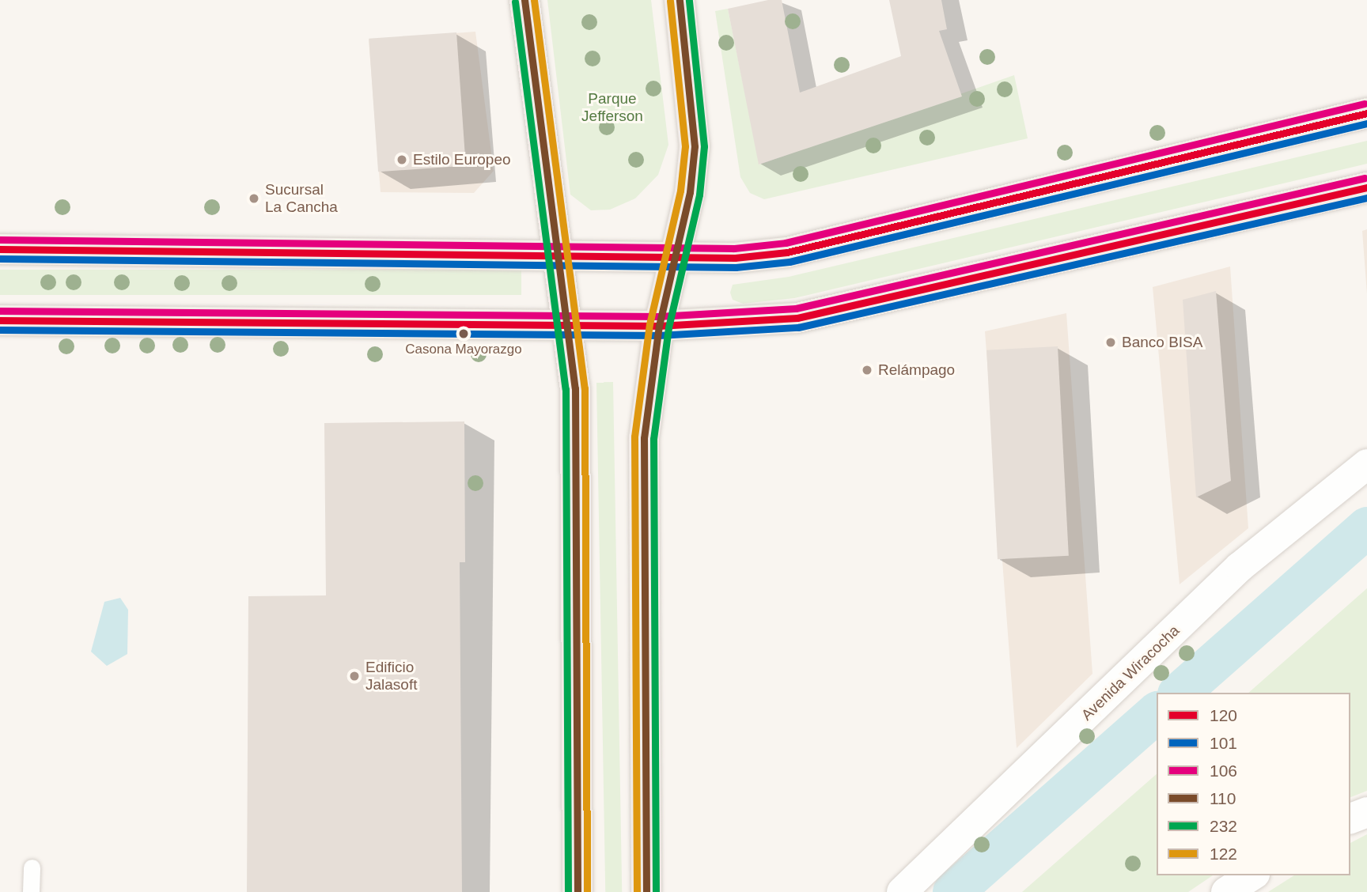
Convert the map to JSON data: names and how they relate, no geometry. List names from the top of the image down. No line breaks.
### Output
{"streets":{"street":["Avenida Wiracocha"]},"parks":["Parque Jefferson"],"places":["Estilo Europeo","Sucursal La Cancha","Casona Mayorazgo","Banco BISA","Relámpago","Edificio Jalasoft"],"lines":["transit line 110","transit line 232","transit line 122","transit line 106","transit line 120","transit line 101"],"legend":["120","101","106","110","232","122"]}
